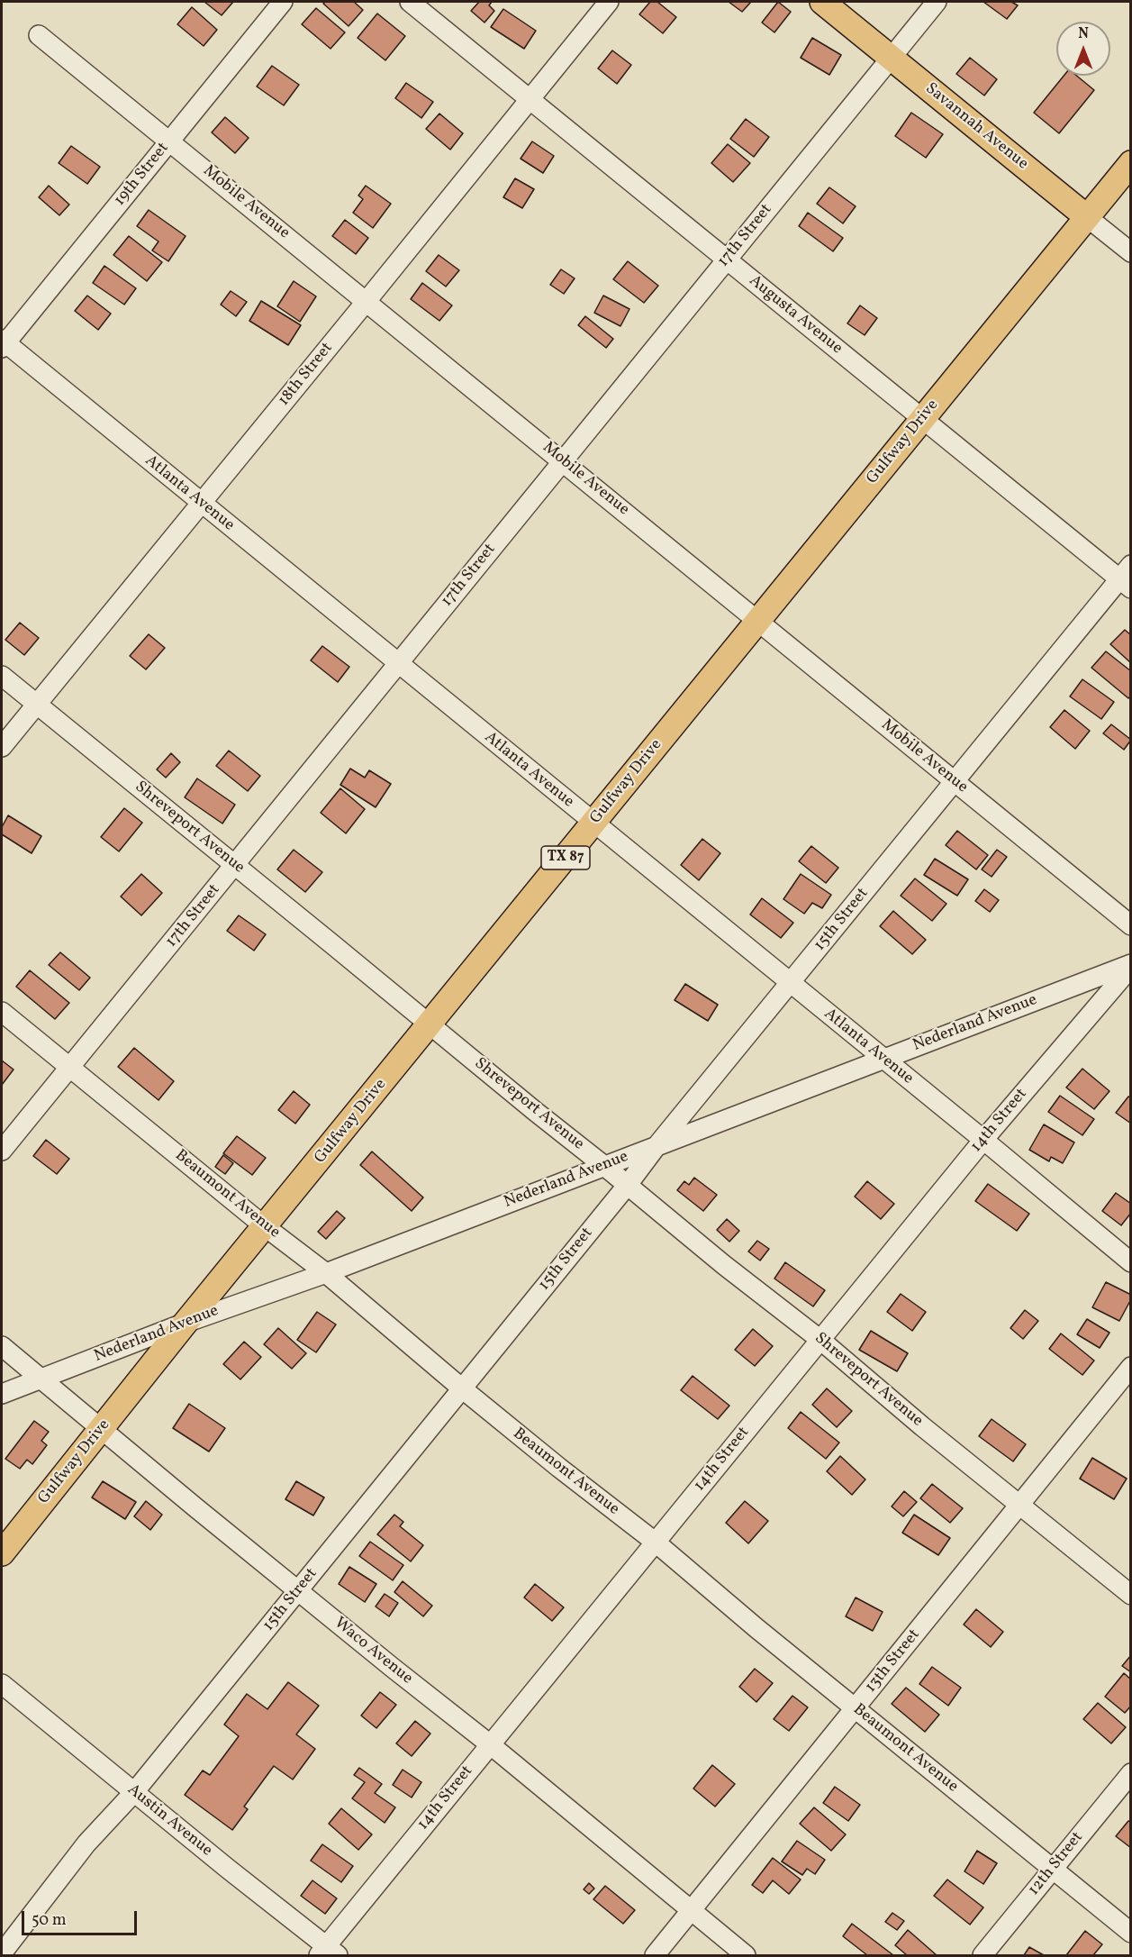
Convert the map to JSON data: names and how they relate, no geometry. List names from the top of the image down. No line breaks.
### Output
{"streets":{"main road":["Savannah Avenue","Gulfway Drive","TX 87"],"street":["19th Street","Mobile Avenue","17th Street","Augusta Avenue","18th Street","Atlanta Avenue","Shreveport Avenue","15th Street","Nederland Avenue","14th Street","Beaumont Avenue","Waco Avenue","13th Street","Austin Avenue","12th Street"]},"crossings":[["Savannah Avenue","17th Street"],["Savannah Avenue","Gulfway Drive"],["19th Street","Mobile Avenue"],["19th Street","Atlanta Avenue"],["Mobile Avenue","17th Street"],["Mobile Avenue","18th Street"],["Mobile Avenue","Gulfway Drive"],["Mobile Avenue","15th Street"],["17th Street","Augusta Avenue"],["17th Street","Atlanta Avenue"],["17th Street","Shreveport Avenue"],["17th Street","Beaumont Avenue"],["Augusta Avenue","18th Street"],["Augusta Avenue","Gulfway Drive"],["Augusta Avenue","15th Street"],["18th Street","Atlanta Avenue"],["18th Street","Shreveport Avenue"],["Gulfway Drive","Atlanta Avenue"],["Gulfway Drive","Shreveport Avenue"],["Gulfway Drive","Nederland Avenue"],["Gulfway Drive","Beaumont Avenue"],["Gulfway Drive","Waco Avenue"],["Atlanta Avenue","15th Street"],["Atlanta Avenue","Nederland Avenue"],["Atlanta Avenue","14th Street"],["Shreveport Avenue","15th Street"],["Shreveport Avenue","Nederland Avenue"],["Shreveport Avenue","14th Street"],["Shreveport Avenue","13th Street"],["15th Street","Nederland Avenue"],["15th Street","Beaumont Avenue"],["15th Street","Waco Avenue"],["15th Street","Austin Avenue"],["Nederland Avenue","14th Street"],["Nederland Avenue","Beaumont Avenue"],["Nederland Avenue","Waco Avenue"],["14th Street","Beaumont Avenue"],["14th Street","Waco Avenue"],["14th Street","Austin Avenue"],["Beaumont Avenue","13th Street"],["Beaumont Avenue","12th Street"],["Waco Avenue","13th Street"]],"scale_bar":"50 m","north":"top"}
